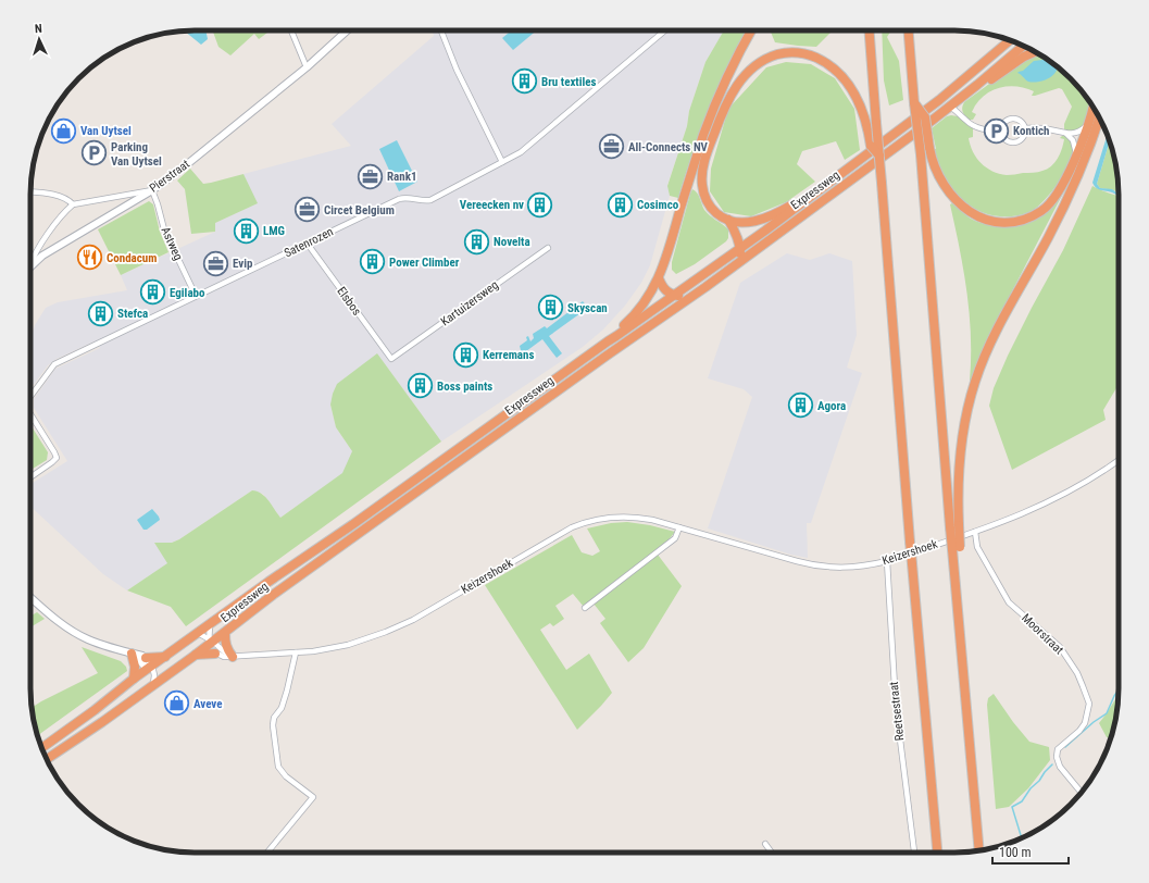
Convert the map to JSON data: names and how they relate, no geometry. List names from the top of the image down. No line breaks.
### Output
{"streets":{"highway":["Expressweg"],"street":["Pierstraat","Satenrozen","Astweg","Elsbos","Kartuizersweg","Keizershoek","Moorstraat","Reetsestraat"]},"crossings":[["Pierstraat","Astweg"],["Satenrozen","Astweg"],["Satenrozen","Elsbos"],["Elsbos","Kartuizersweg"],["Keizershoek","Moorstraat"],["Keizershoek","Reetsestraat"]],"places":{"building":["Bru textiles","Vereecken nv","Cosimco","LMG","Novelta","Power Climber","Egilabo","Skyscan","Stefca","Kerremans","Boss paints","Agora"],"shop":["Van Uytsel","Aveve"],"parking":["Kontich","Parking Van Uytsel"],"office":["All-Connects NV","Rank1","Circet Belgium","Evip"],"restaurant":["Condacum"]},"scale_bar":"100 m","north":"top"}
